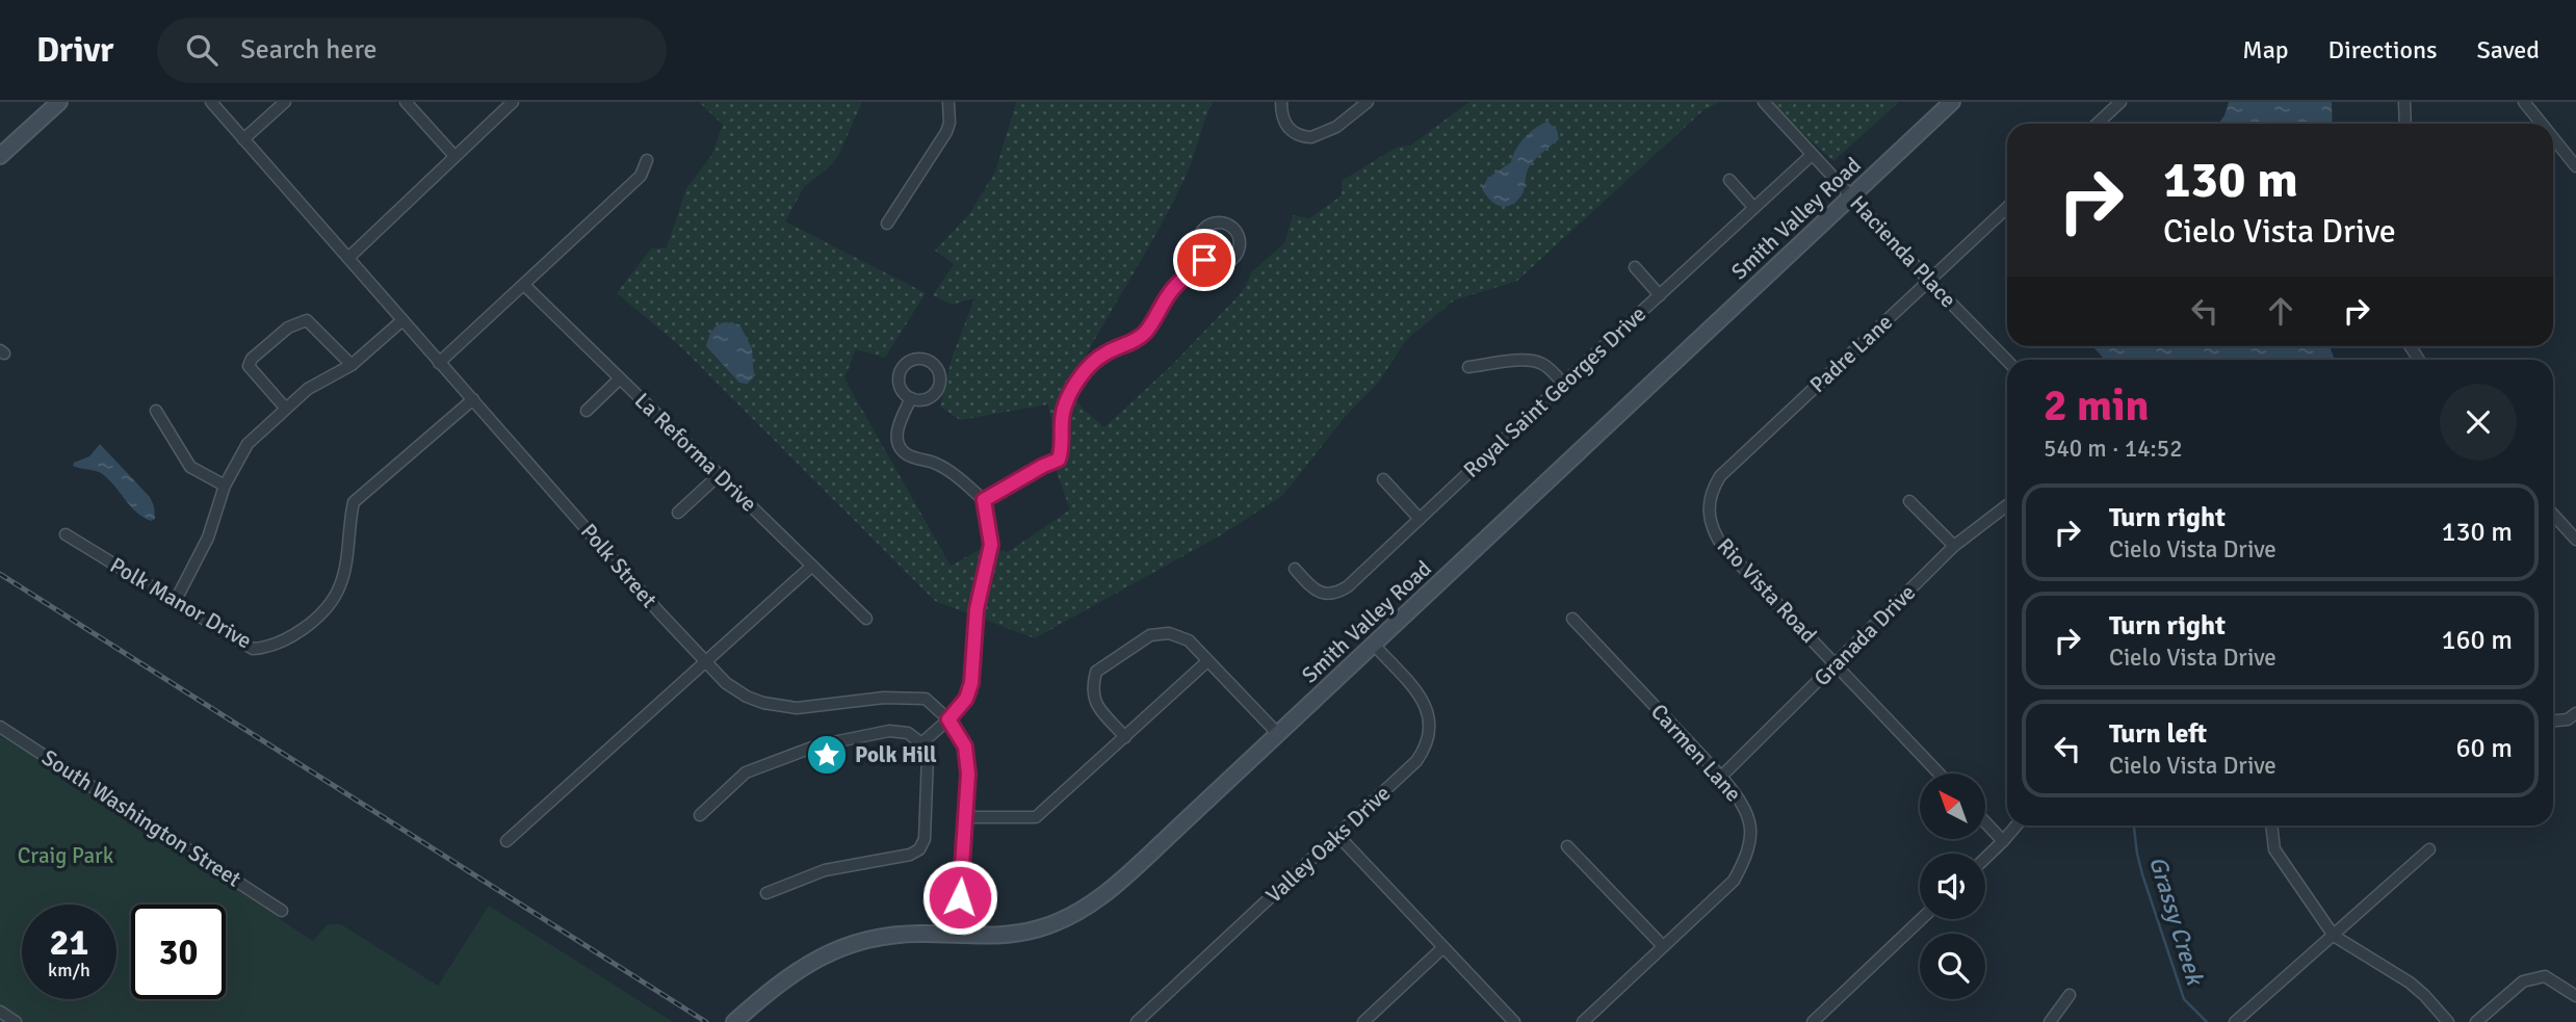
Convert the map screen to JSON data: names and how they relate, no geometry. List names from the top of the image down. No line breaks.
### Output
{"streets":{"main road":["Smith Valley Road"],"street":["Hacienda Place","Padre Lane","Royal Saint Georges Drive","La Reforma Drive","Polk Street","Rio Vista Road","Polk Manor Drive","Granada Drive","Carmen Lane","South Washington Street","Valley Oaks Drive"]},"crossings":[["Smith Valley Road","Hacienda Place"],["Smith Valley Road","Polk Street"],["Smith Valley Road","Valley Oaks Drive"],["Hacienda Place","Padre Lane"],["Hacienda Place","Royal Saint Georges Drive"],["Padre Lane","Rio Vista Road"],["Polk Street","Polk Manor Drive"],["Rio Vista Road","Granada Drive"],["Granada Drive","Carmen Lane"]],"water":["Grassy Creek"],"parks":["Craig Park"],"places":{"place":["Polk Hill"]},"north":"top left","page":{"header":"Drivr","search":"Search here","nav":["Map","Directions","Saved"],"turn":["130 m","Cielo Vista Drive"],"heading":["2 min","540 m · 14:52"],"list":[{"name":"Turn right","note":"Cielo Vista Drive","value":"130 m"},{"name":"Turn right","note":"Cielo Vista Drive","value":"160 m"},{"name":"Turn left","note":"Cielo Vista Drive","value":"60 m"}],"speed":"21 km/h","limit":"30"}}
